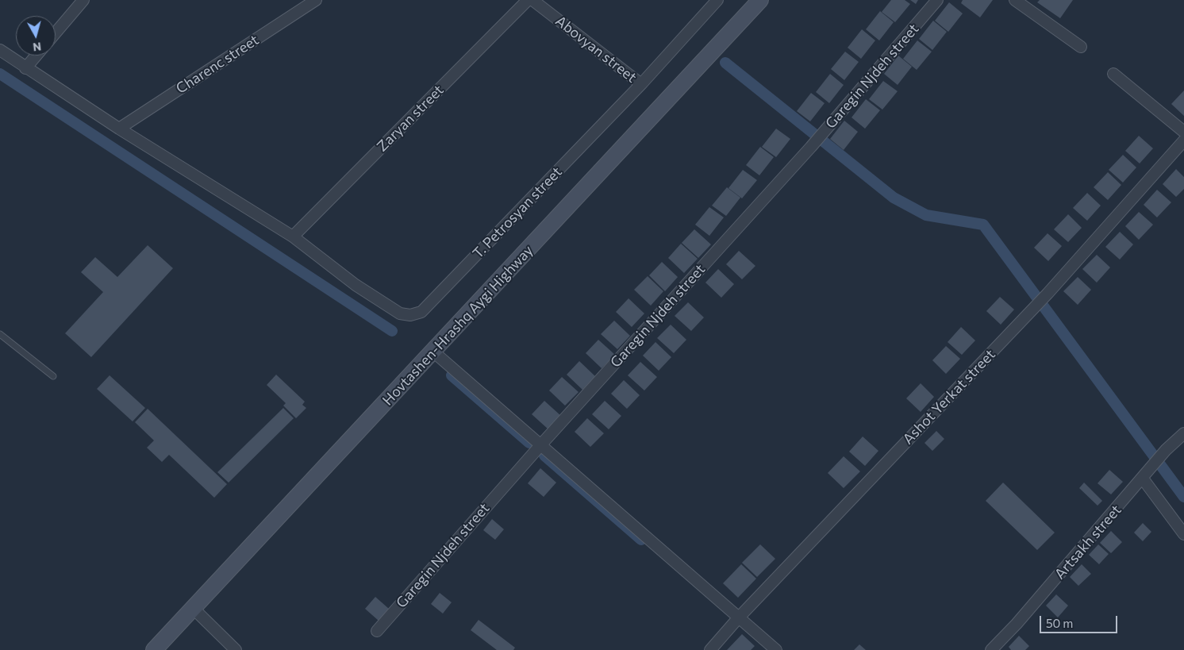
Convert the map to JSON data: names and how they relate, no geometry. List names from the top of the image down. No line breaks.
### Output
{"streets":{"street":["Abovyan street","Charenc street","Garegin Njdeh street","Zaryan street","T. Petrosyan street","Hovtashen-Hrashq Aygi Highway","Ashot Yerkat street","Artsakh street"]},"crossings":[["Abovyan street","T. Petrosyan street"],["Charenc street","T. Petrosyan street"],["Zaryan street","T. Petrosyan street"]],"scale_bar":"50 m","north":"bottom"}
